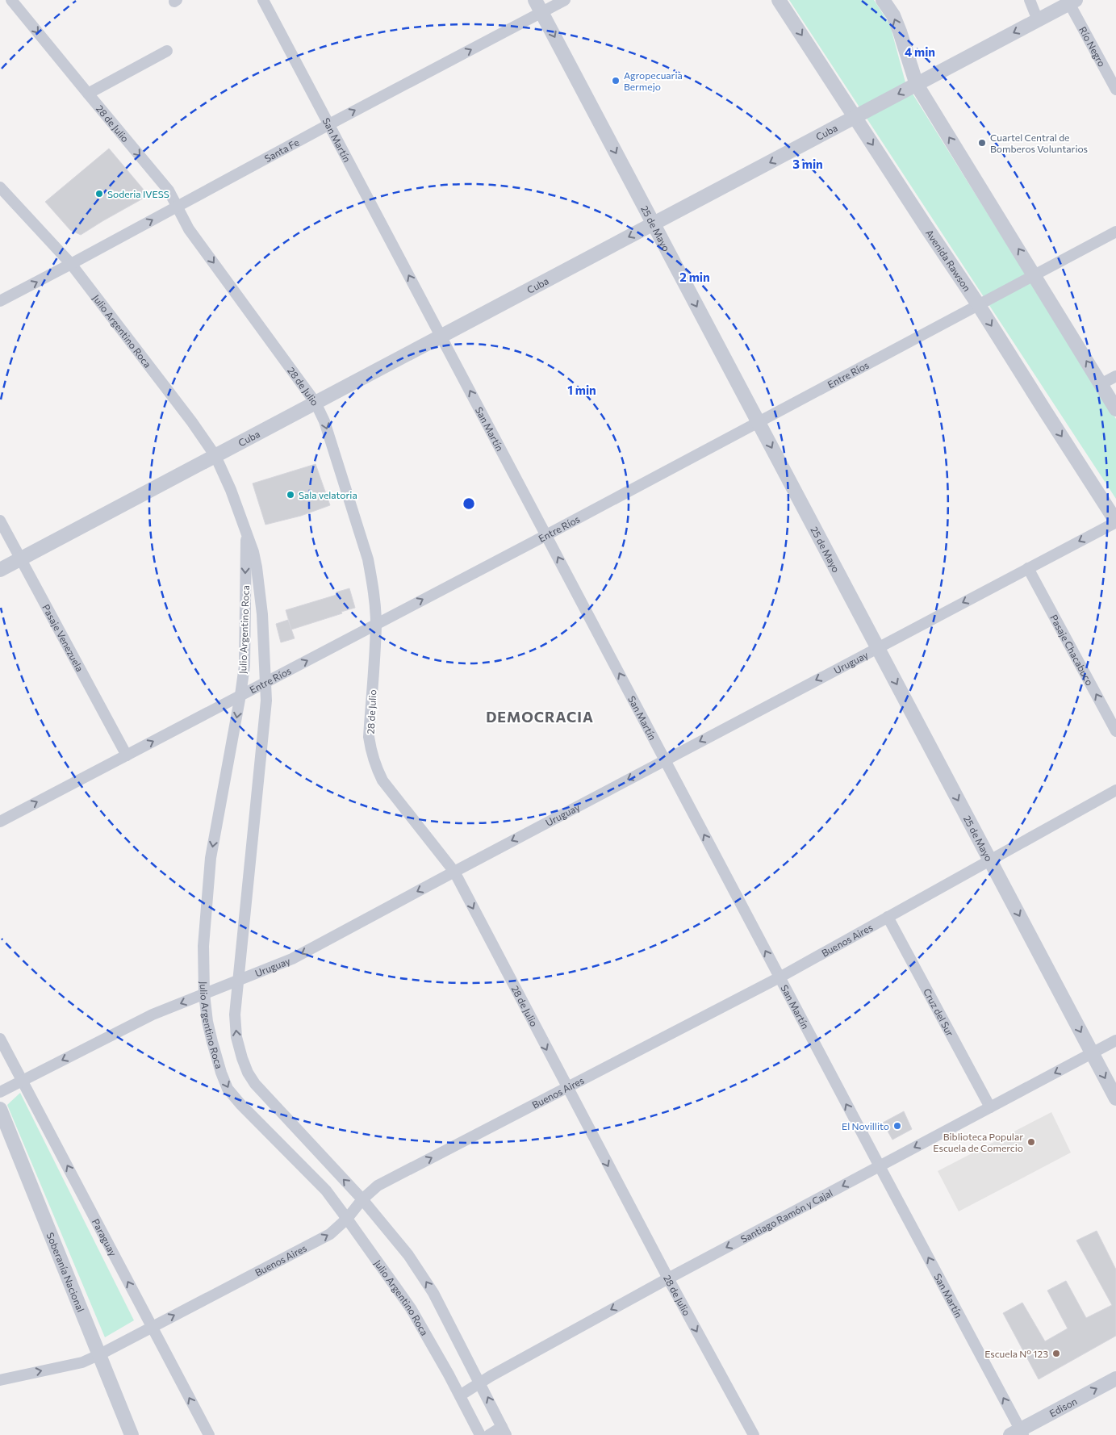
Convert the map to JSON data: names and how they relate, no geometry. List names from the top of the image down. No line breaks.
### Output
{"streets":{"street":["Río Negro","28 de Julio","Cuba","San Martín","Santa Fe","25 de Mayo","Avenida Rawson","Julio Argentino Roca","Entre Ríos","Pasaje Venezuela","Pasaje Chacabuco","Uruguay","Buenos Aires","Cruz del Sur","Santiago Ramón y Cajal","Paraguay","Soberanía Nacional","Edison"]},"crossings":[["Río Negro","Cuba"],["28 de Julio","Cuba"],["28 de Julio","Santa Fe"],["28 de Julio","Entre Ríos"],["28 de Julio","Uruguay"],["28 de Julio","Buenos Aires"],["28 de Julio","Santiago Ramón y Cajal"],["Cuba","San Martín"],["Cuba","25 de Mayo"],["Cuba","Avenida Rawson"],["Cuba","Julio Argentino Roca"],["Cuba","Pasaje Venezuela"],["San Martín","Santa Fe"],["San Martín","Entre Ríos"],["San Martín","Uruguay"],["San Martín","Buenos Aires"],["San Martín","Santiago Ramón y Cajal"],["San Martín","Edison"],["Santa Fe","25 de Mayo"],["Santa Fe","Julio Argentino Roca"],["25 de Mayo","Entre Ríos"],["25 de Mayo","Uruguay"],["25 de Mayo","Buenos Aires"],["25 de Mayo","Santiago Ramón y Cajal"],["Avenida Rawson","Entre Ríos"],["Avenida Rawson","Uruguay"],["Julio Argentino Roca","Entre Ríos"],["Julio Argentino Roca","Uruguay"],["Julio Argentino Roca","Buenos Aires"],["Julio Argentino Roca","Santiago Ramón y Cajal"],["Entre Ríos","Pasaje Venezuela"],["Pasaje Chacabuco","Uruguay"],["Uruguay","Paraguay"],["Buenos Aires","Cruz del Sur"],["Buenos Aires","Paraguay"],["Buenos Aires","Soberanía Nacional"],["Cruz del Sur","Santiago Ramón y Cajal"]],"one_way":["28 de Julio","Cuba","San Martín","Santa Fe","25 de Mayo","Entre Ríos","Pasaje Chacabuco","Uruguay","Buenos Aires","Santiago Ramón y Cajal","Paraguay","Edison"],"districts":["DEMOCRACIA"],"places":["Agropecuaria Bermejo","Cuartel Central de Bomberos Voluntarios","Soderia IVESS","Sala velatoria","El Novillito","Biblioteca Popular Escuela de Comercio","Escuela N° 123"],"rings":["4 min","3 min","2 min","1 min"]}
